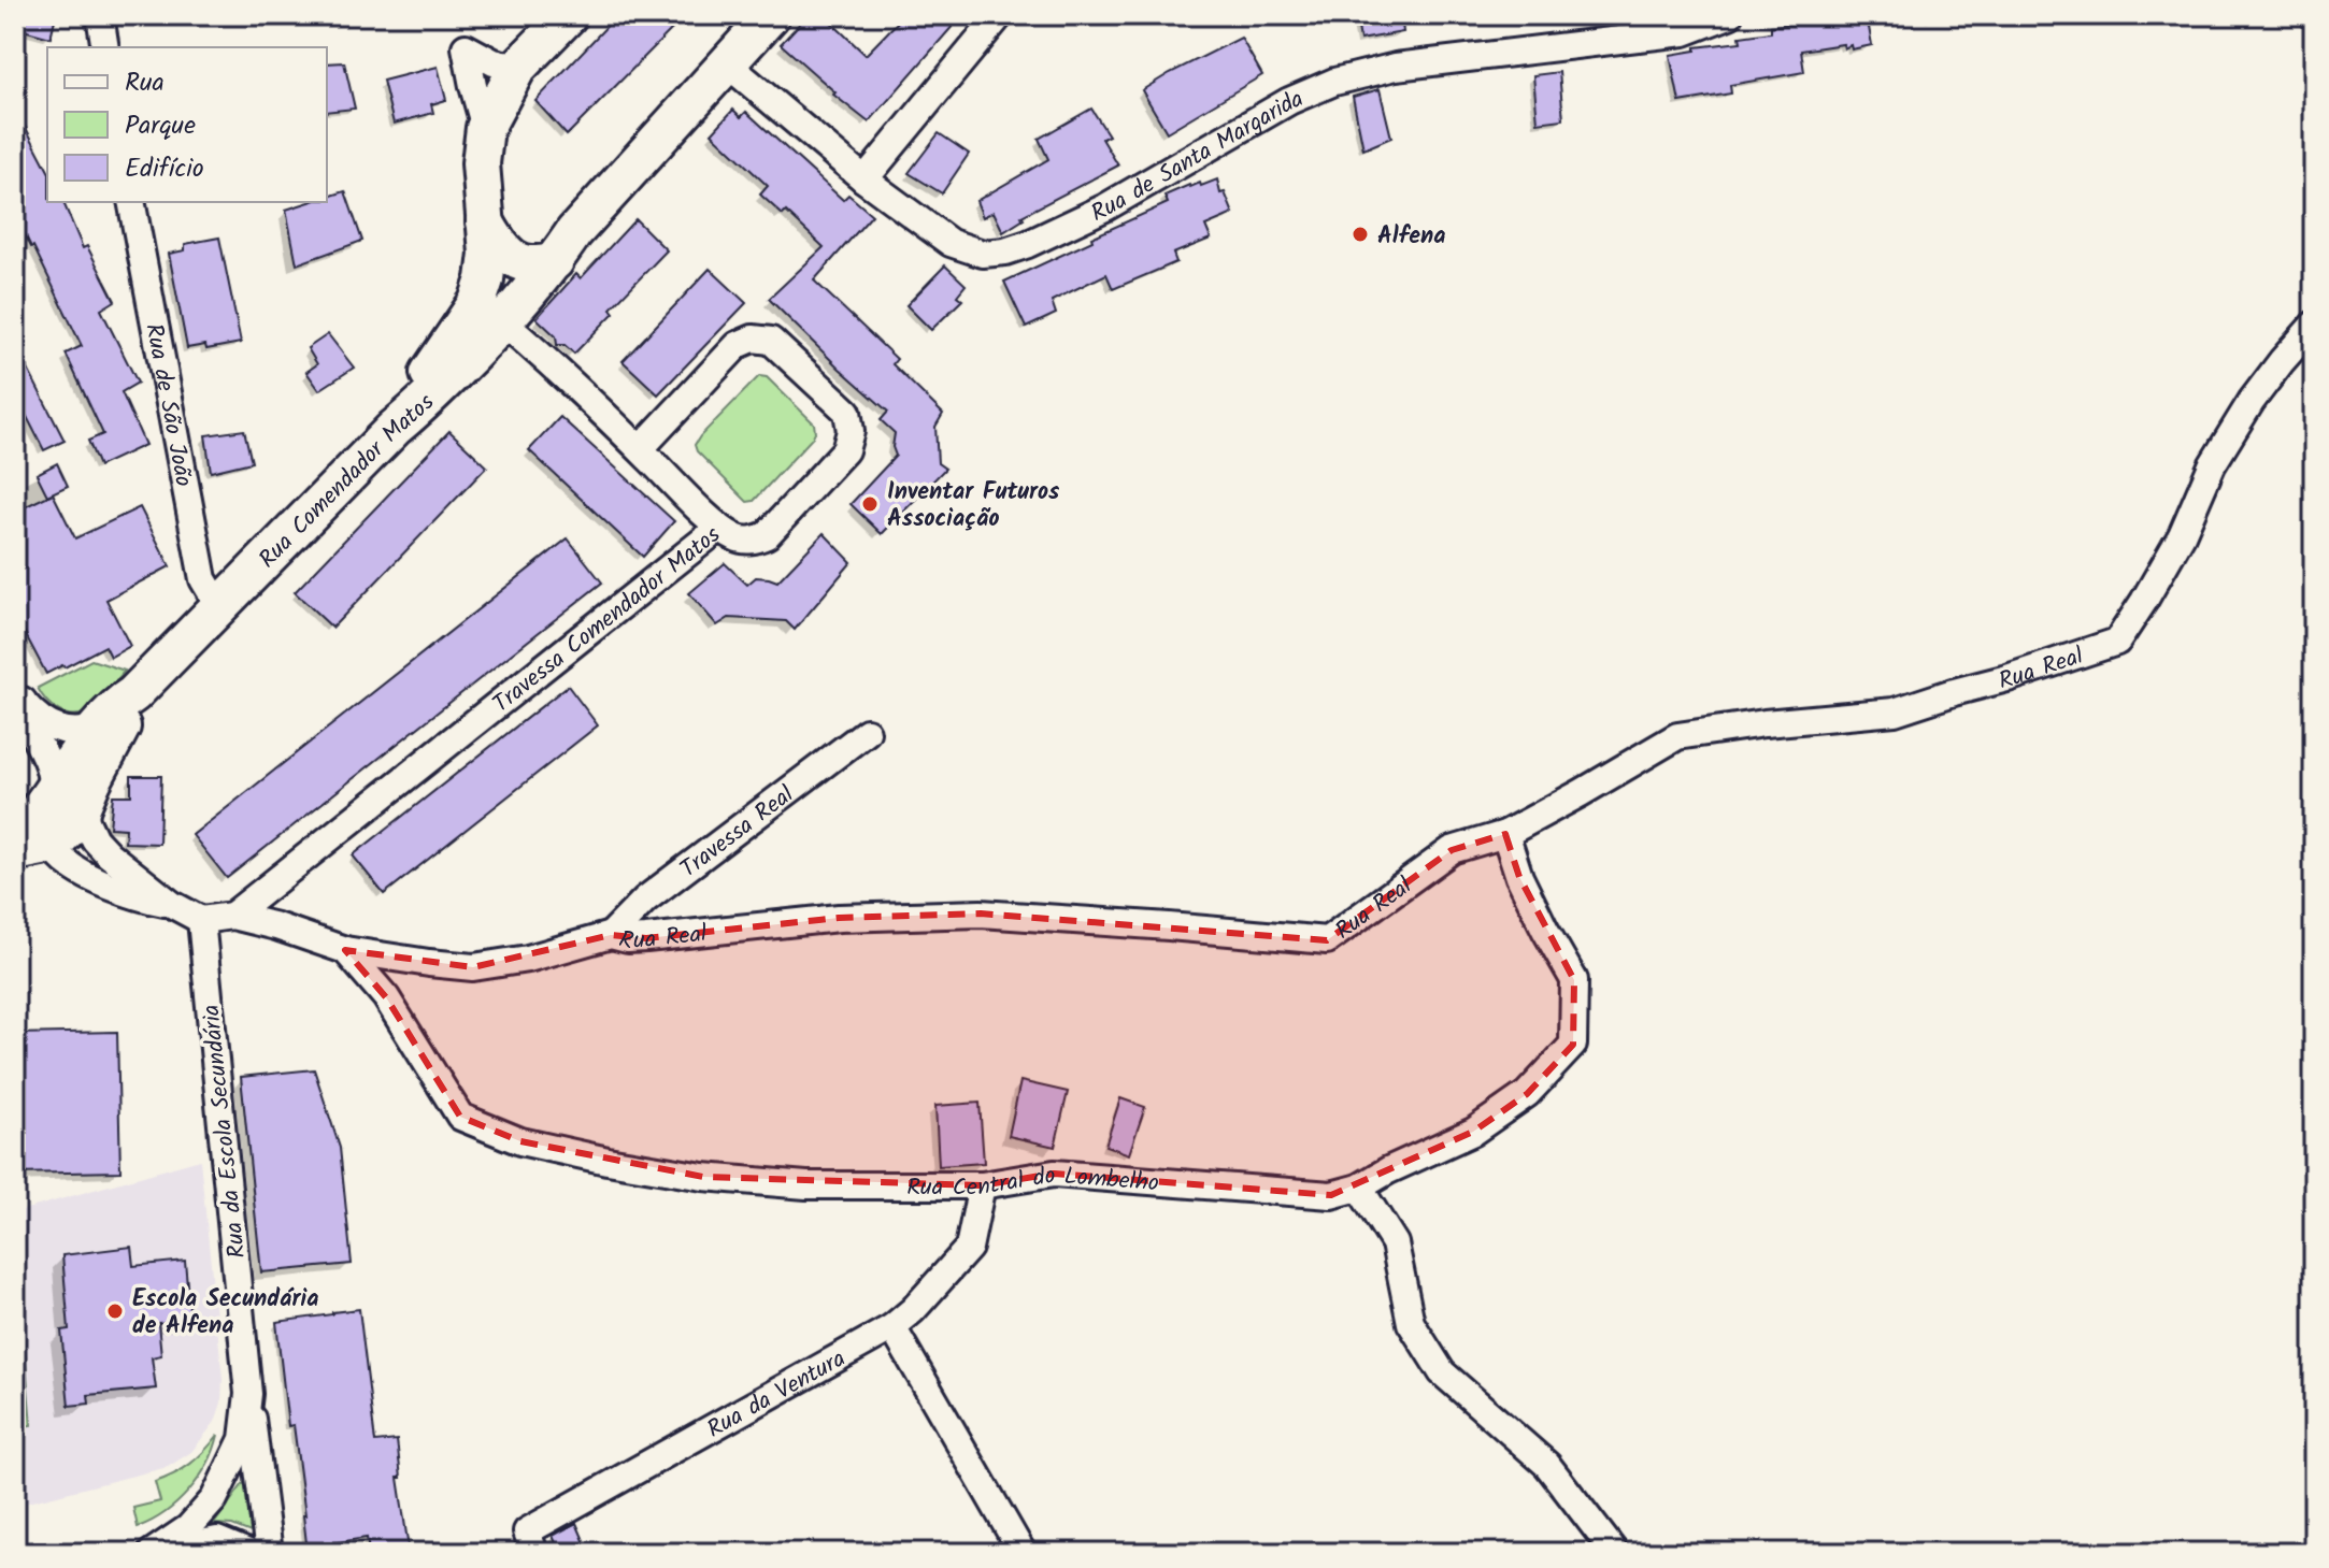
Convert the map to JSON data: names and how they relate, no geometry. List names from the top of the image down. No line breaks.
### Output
{"streets":{"street":["Rua de Santa Margarida","Rua de São João","Rua Comendador Matos","Travessa Comendador Matos","Rua Real","Travessa Real","Rua da Escola Secundária","Rua Central do Lombelho","Rua da Ventura"]},"crossings":[["Rua de São João","Rua Comendador Matos"],["Rua Comendador Matos","Travessa Comendador Matos"],["Travessa Comendador Matos","Rua Real"],["Rua Real","Travessa Real"],["Rua Real","Rua da Escola Secundária"],["Rua Real","Rua Central do Lombelho"],["Rua Central do Lombelho","Rua da Ventura"]],"places":["Alfena","Inventar Futuros Associação","Escola Secundária de Alfena"],"legend":["Rua","Parque","Edifício"]}
